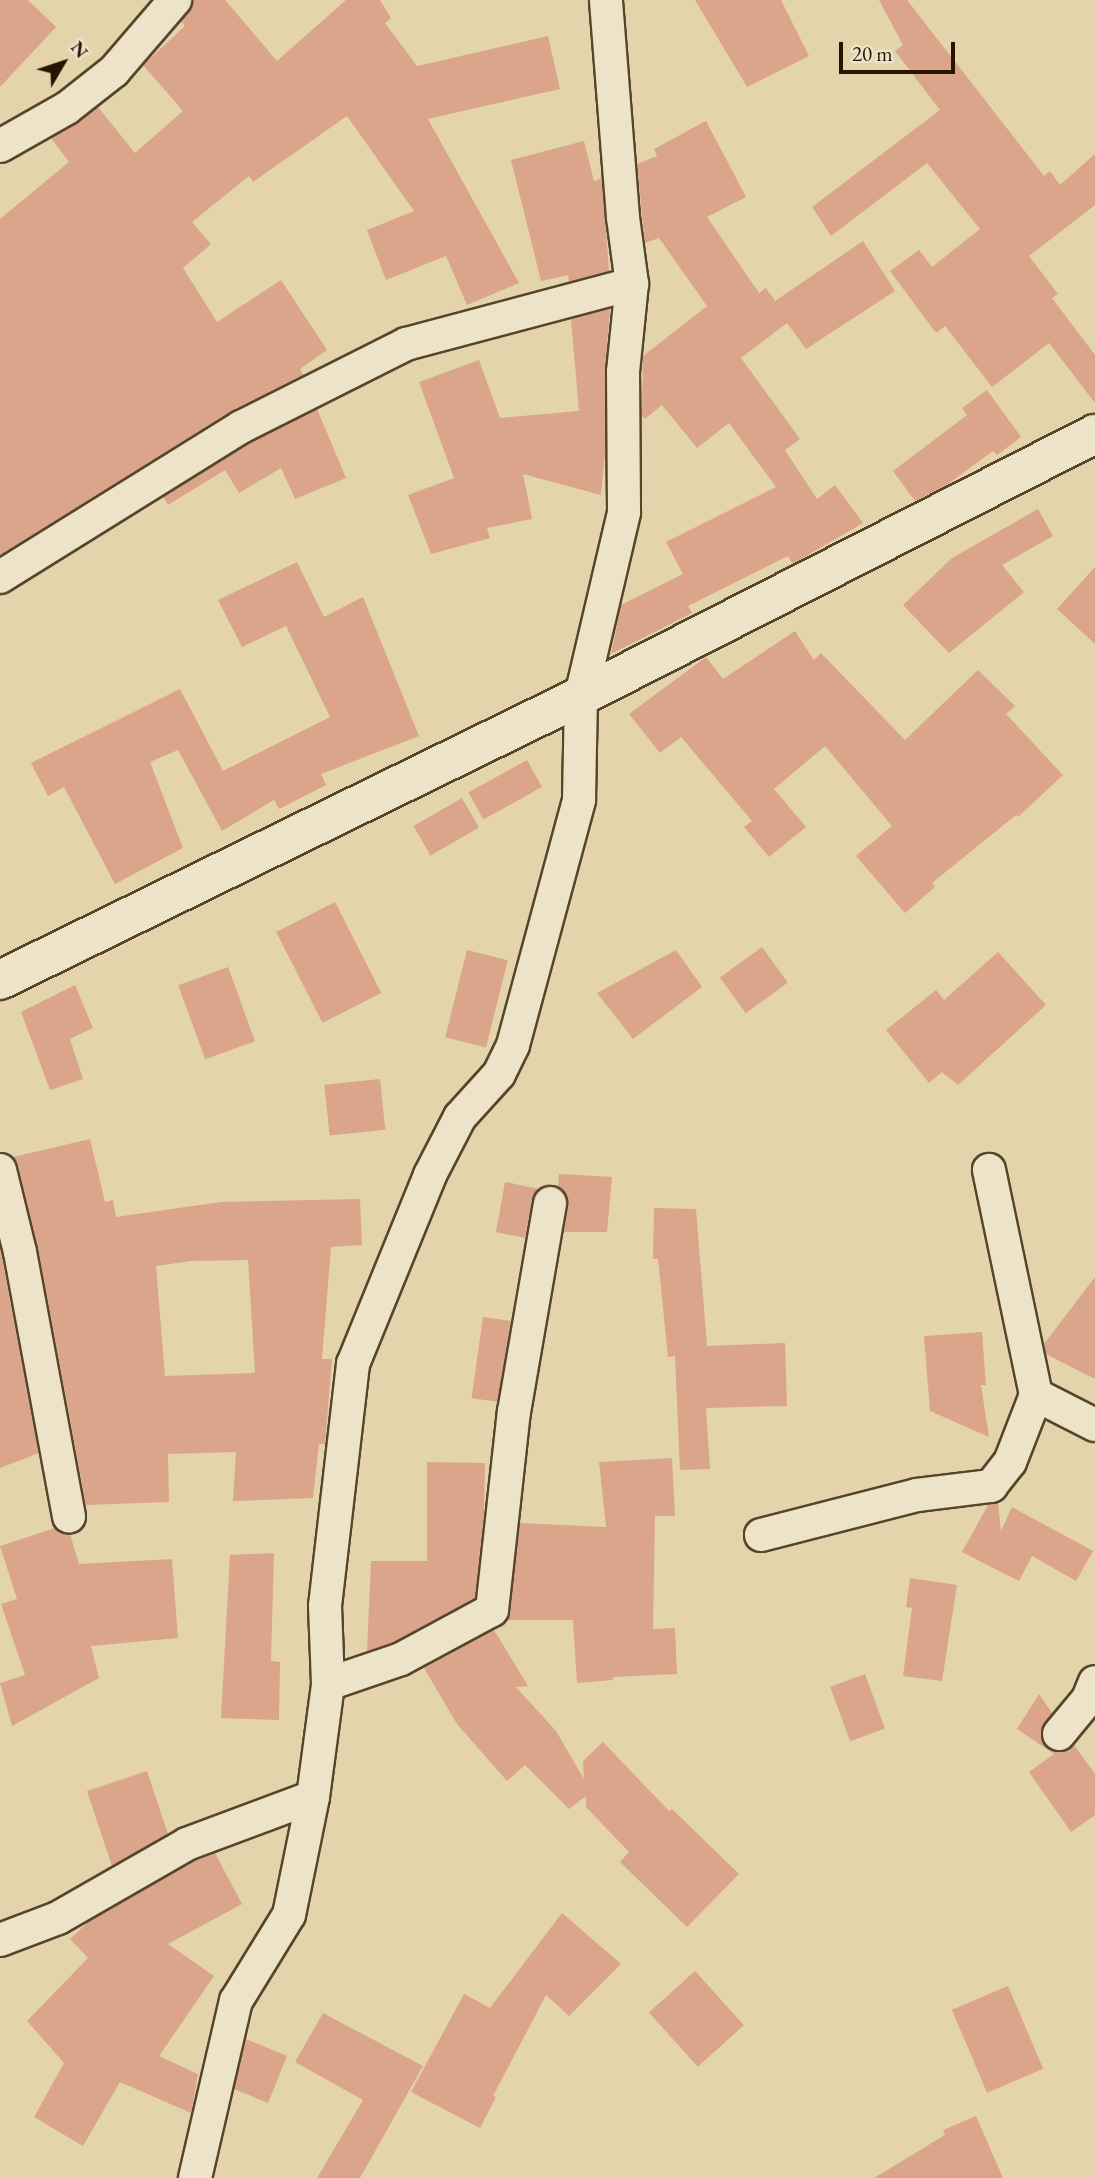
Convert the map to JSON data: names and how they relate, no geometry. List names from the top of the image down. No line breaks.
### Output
{"scale_bar":"20 m","north":"top right"}
